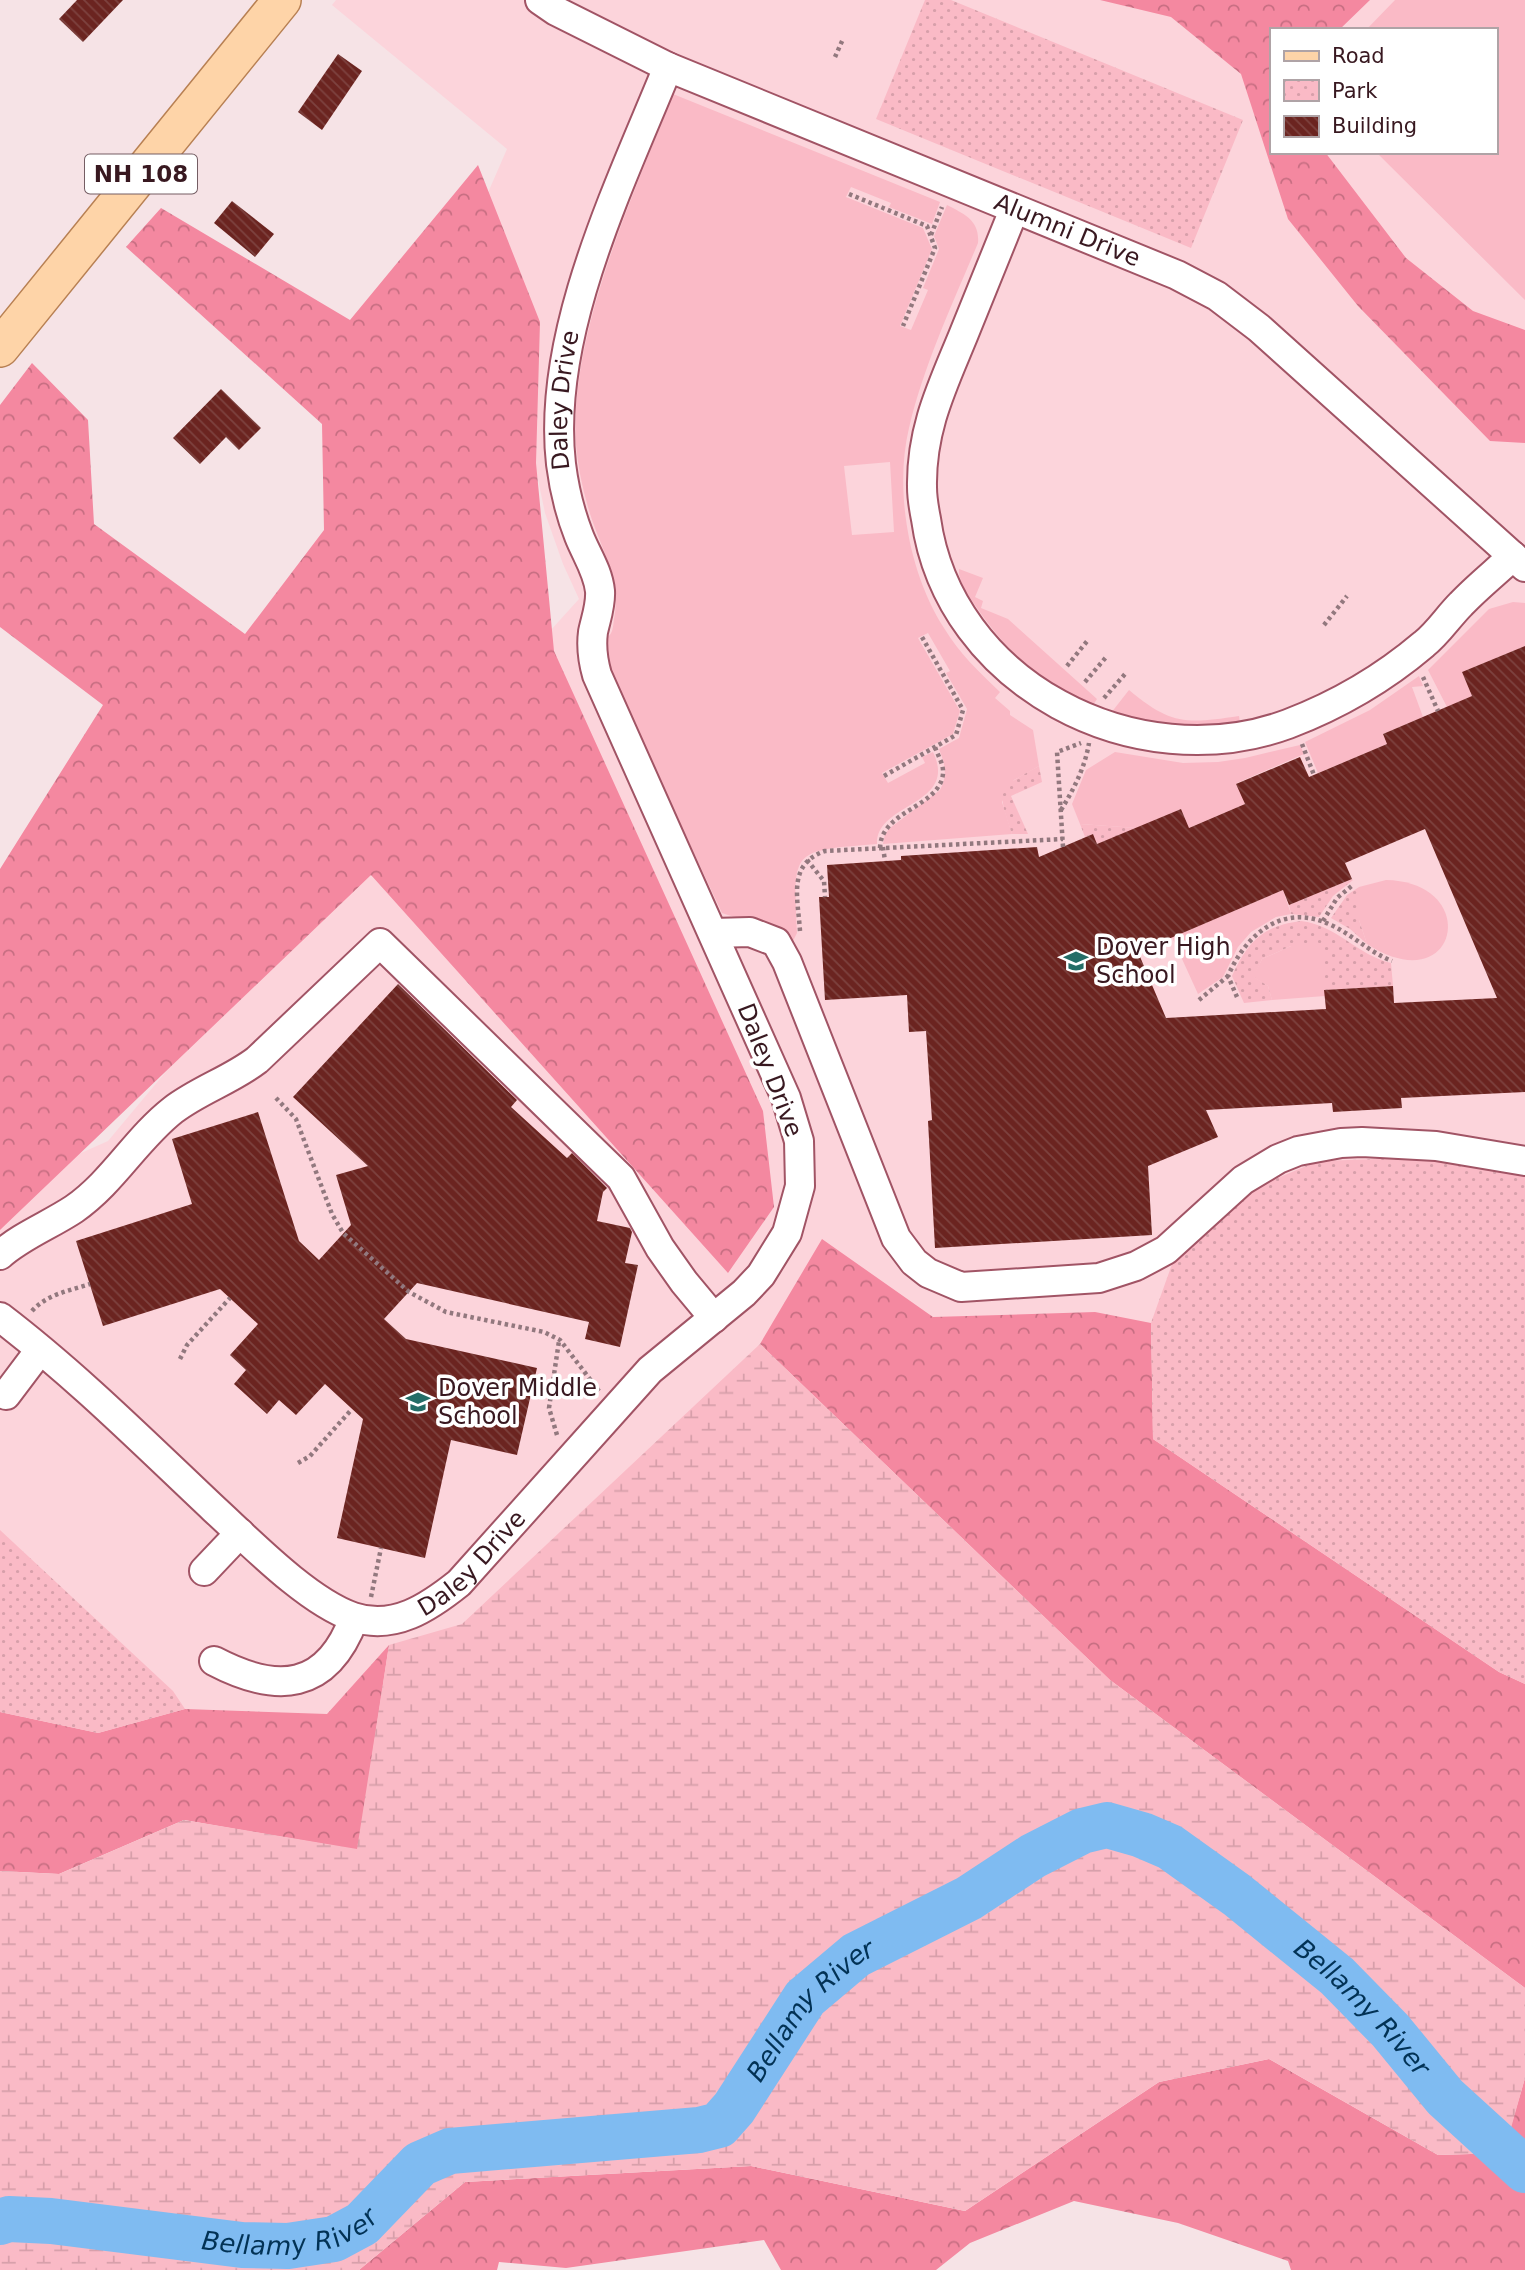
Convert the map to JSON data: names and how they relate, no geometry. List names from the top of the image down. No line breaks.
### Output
{"streets":{"main road":["NH 108"],"street":["Alumni Drive","Daley Drive"]},"crossings":[["Alumni Drive","Daley Drive"]],"water":["Bellamy River"],"places":{"school or university":["Dover High School","Dover Middle School"]},"legend":["Road","Park","Building"]}
